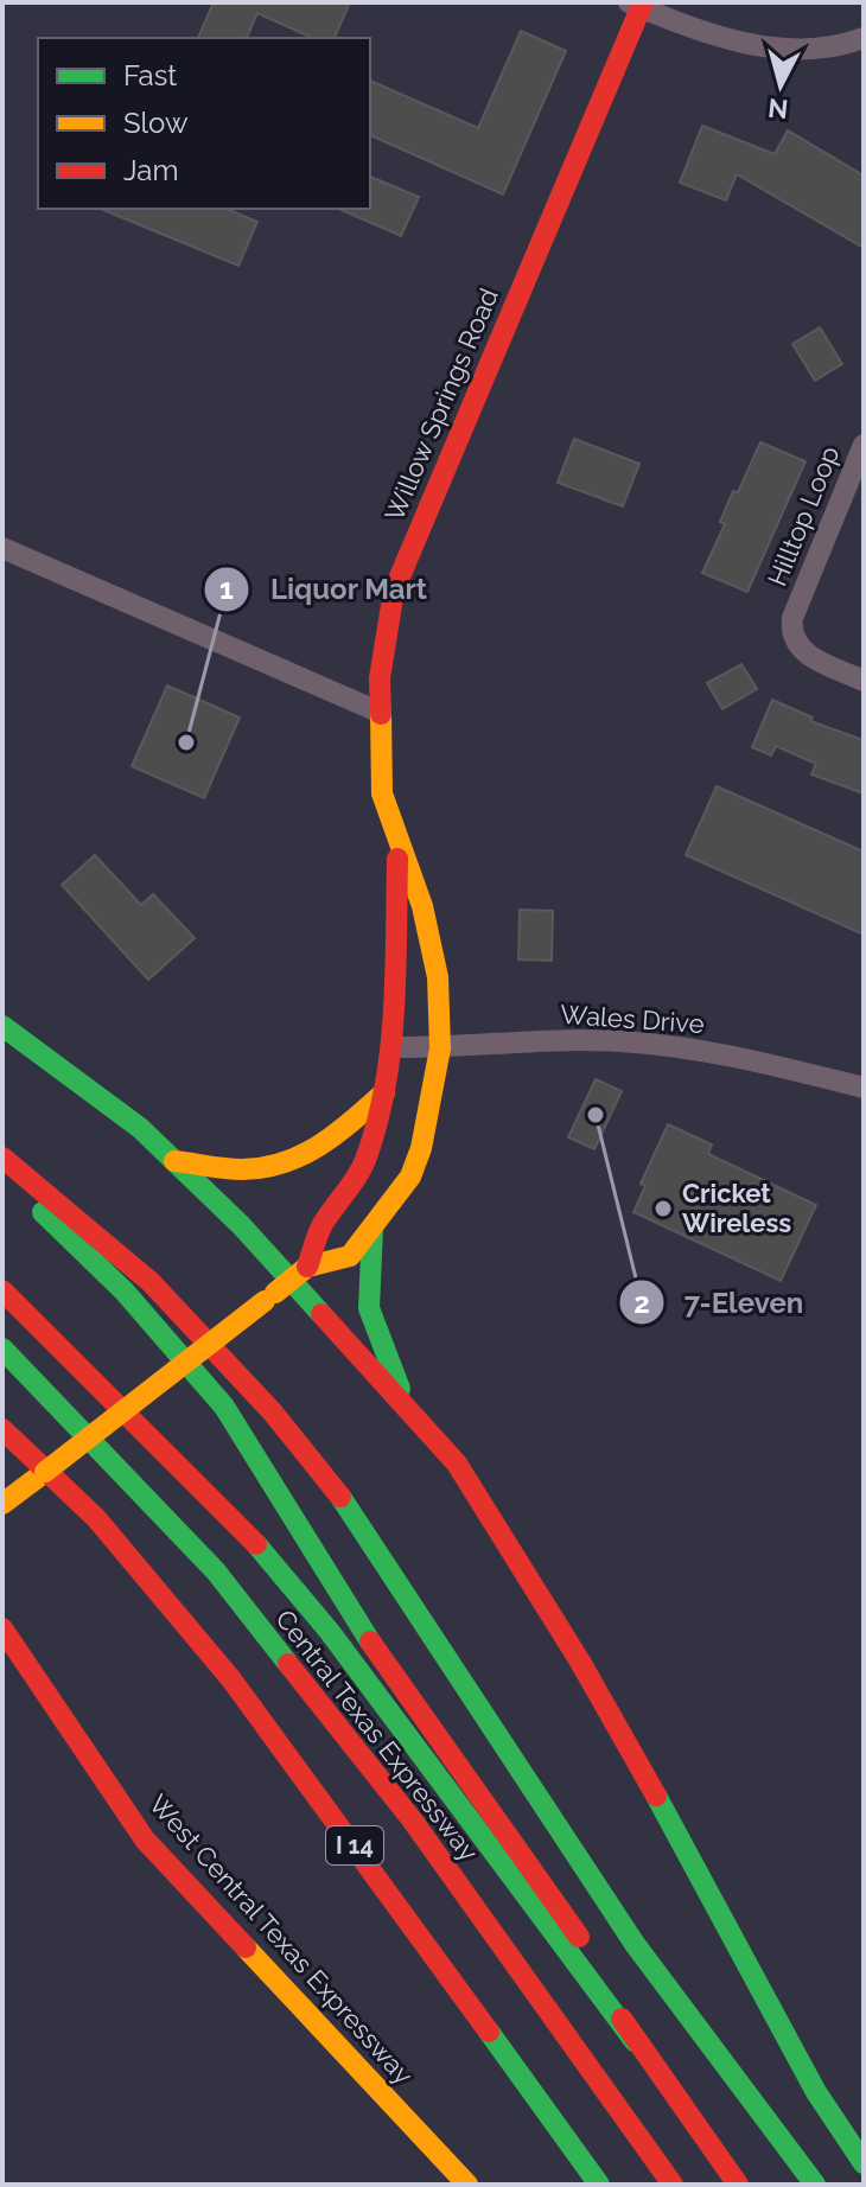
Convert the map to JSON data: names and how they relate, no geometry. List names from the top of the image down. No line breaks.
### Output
{"streets":{"main road":["Willow Springs Road","Central Texas Expressway","I 14","West Central Texas Expressway"],"street":["Hilltop Loop","Wales Drive"]},"crossings":[["Willow Springs Road","Wales Drive"]],"places":["Liquor Mart","7-Eleven","Cricket Wireless"],"legend":["Fast","Slow","Jam"],"north":"bottom"}
